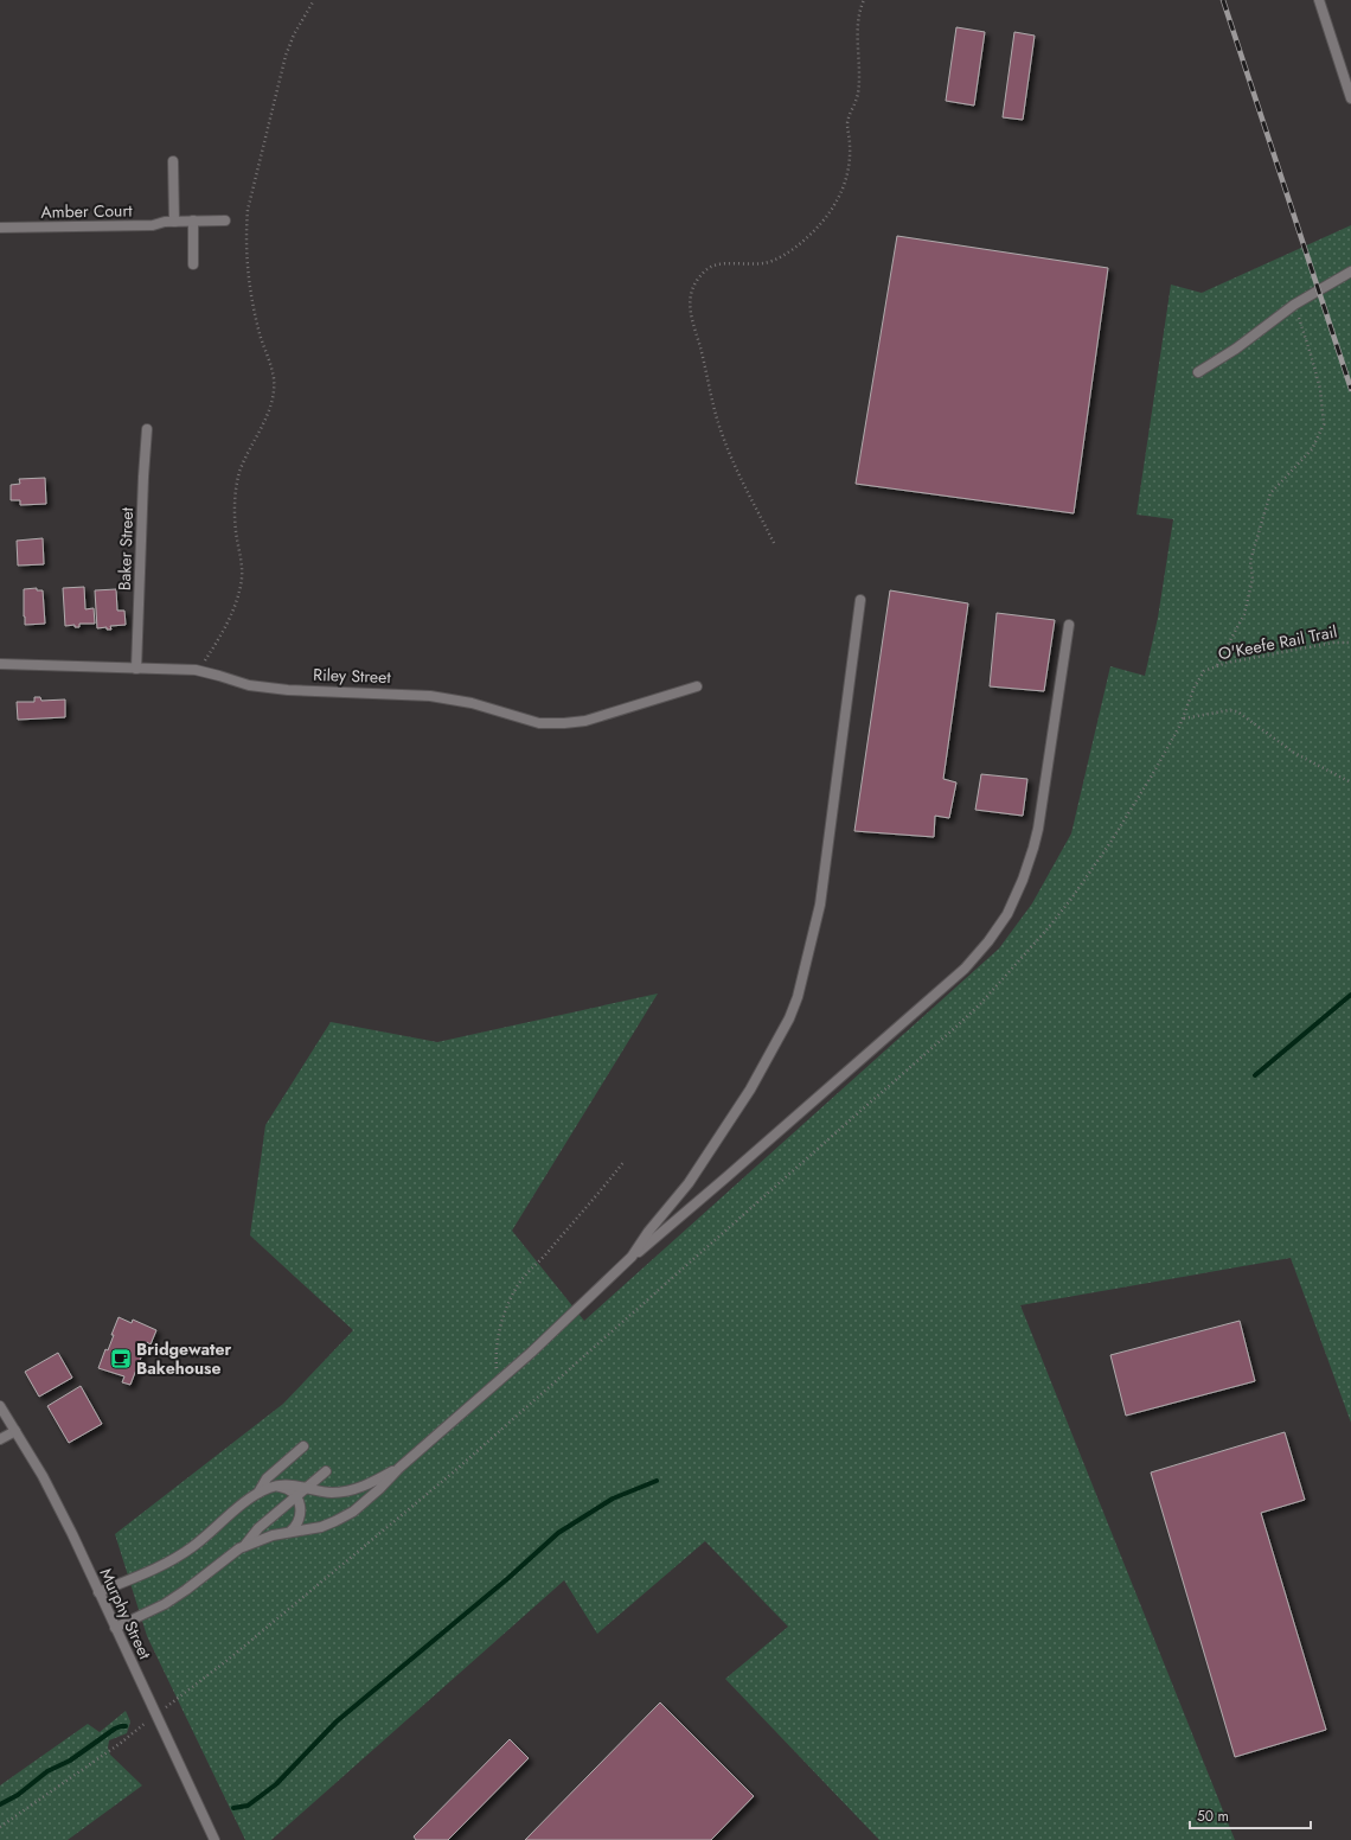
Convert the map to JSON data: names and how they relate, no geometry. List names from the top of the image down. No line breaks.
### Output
{"streets":{"street":["Amber Court","Baker Street","Riley Street","Murphy Street"],"path":["O'Keefe Rail Trail"]},"crossings":[["Baker Street","Riley Street"],["O'Keefe Rail Trail","Murphy Street"]],"places":{"cafe":["Bridgewater Bakehouse"]},"scale_bar":"50 m"}
